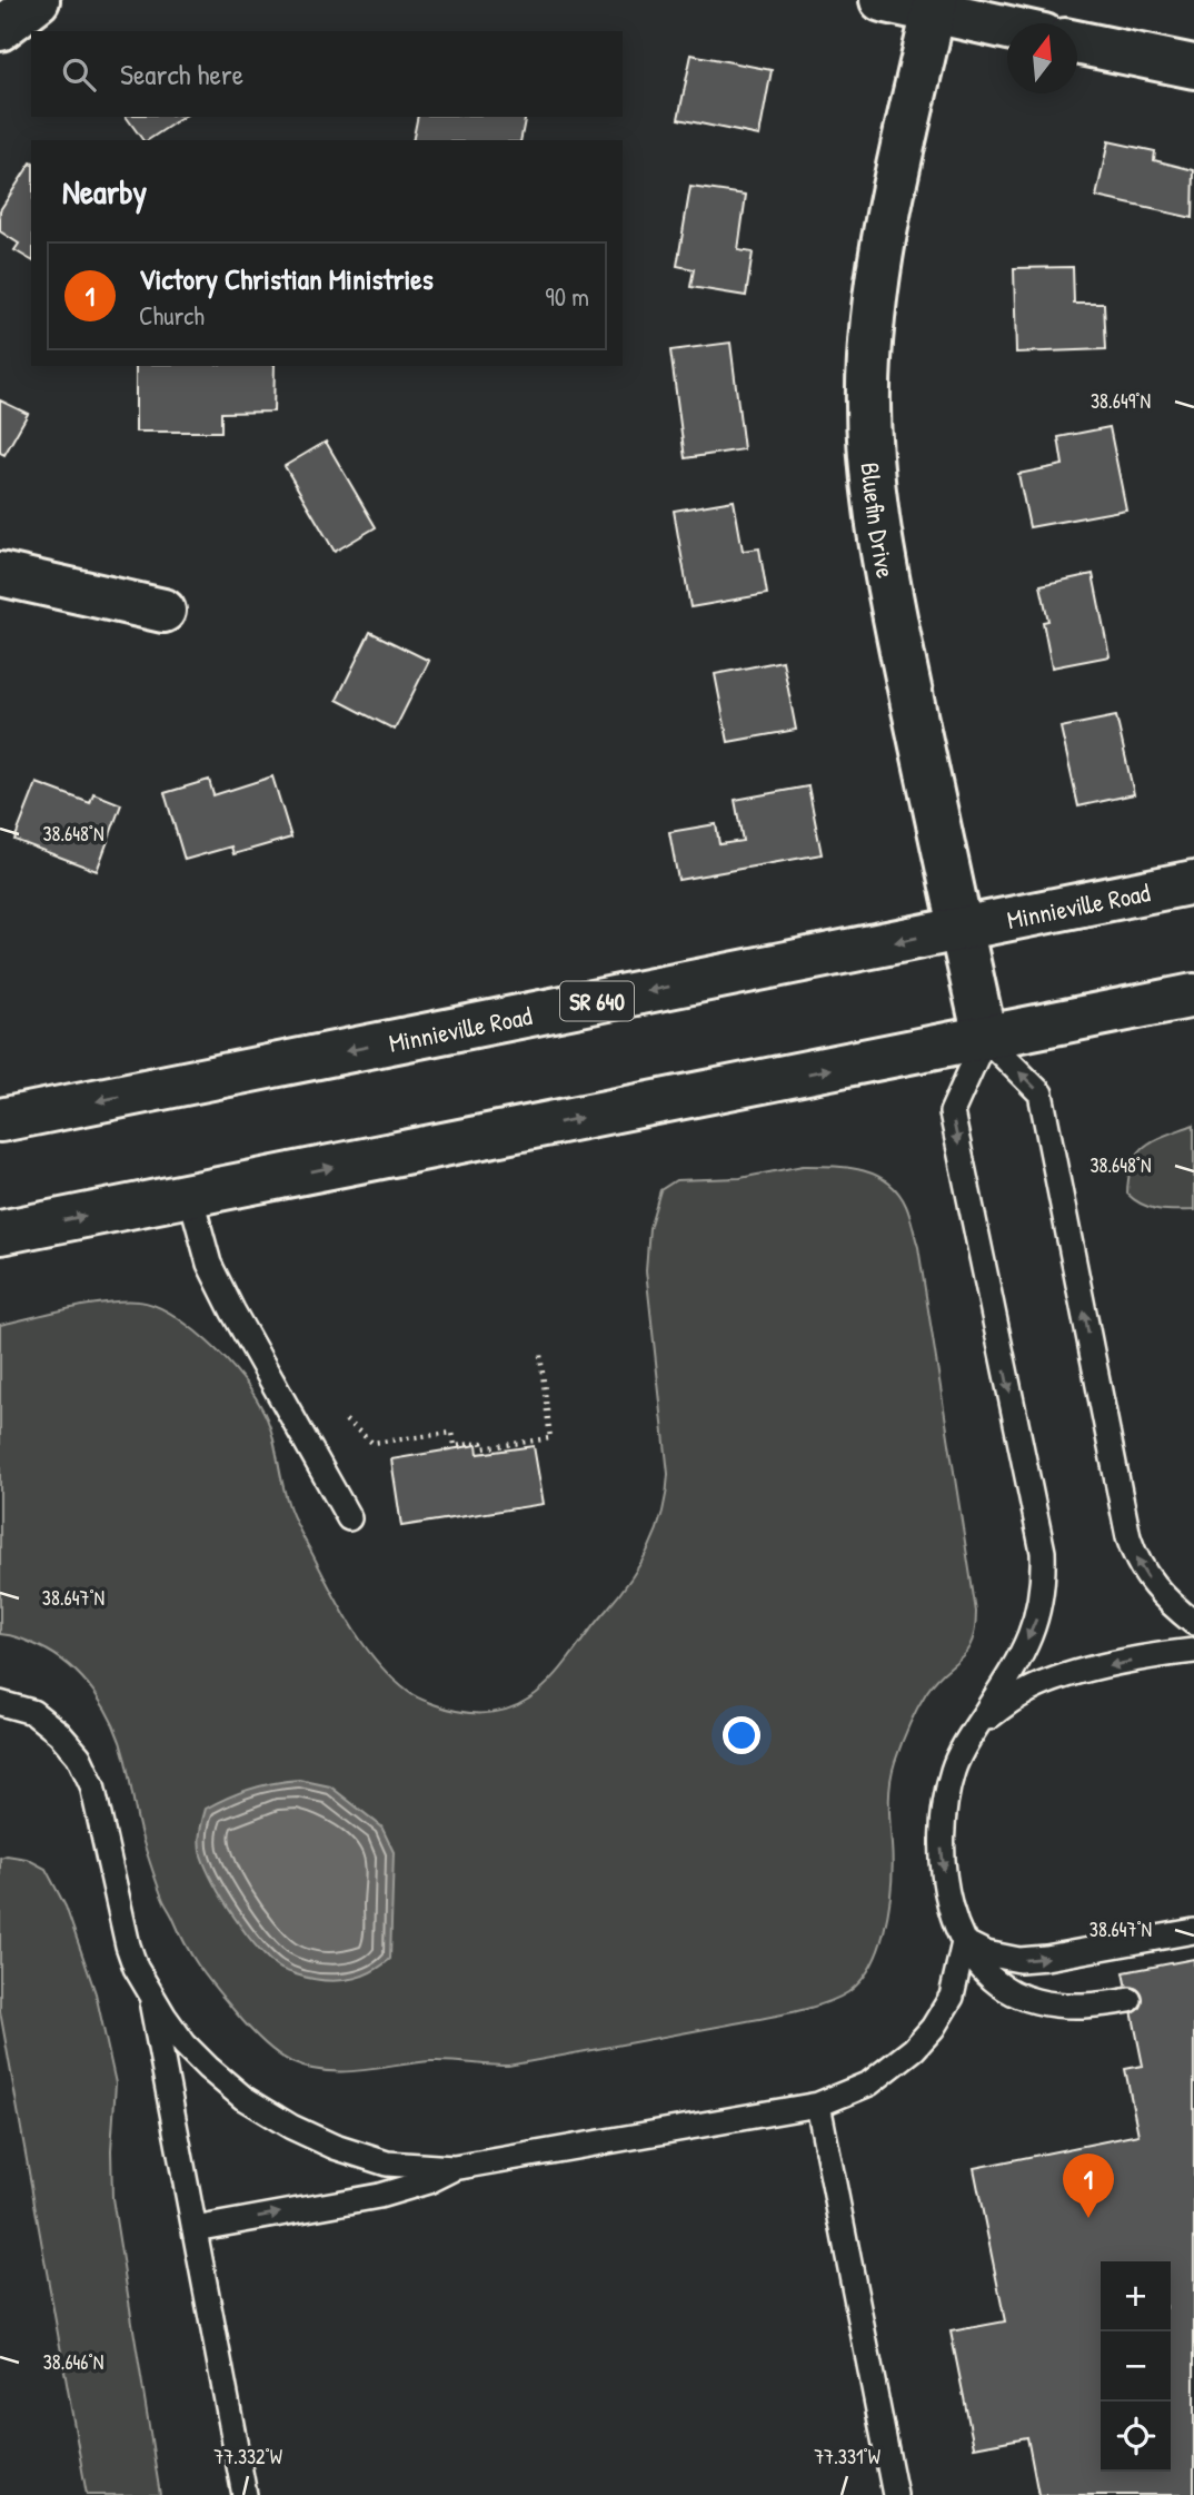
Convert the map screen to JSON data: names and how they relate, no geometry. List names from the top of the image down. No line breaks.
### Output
{"streets":{"main road":["Bluefin Drive","Minnieville Road","SR 640"]},"crossings":[["Bluefin Drive","Minnieville Road"]],"north":"top","page":{"search":"Search here","heading":"Nearby","list":[{"mark":"1","name":"Victory Christian Ministries","note":"Church","value":"90 m"}],"pins":"1","map_buttons":["+","−"]},"coordinates":["38.649°N","38.648°N","38.647°N","38.646°N","77.332°W","77.331°W"]}
